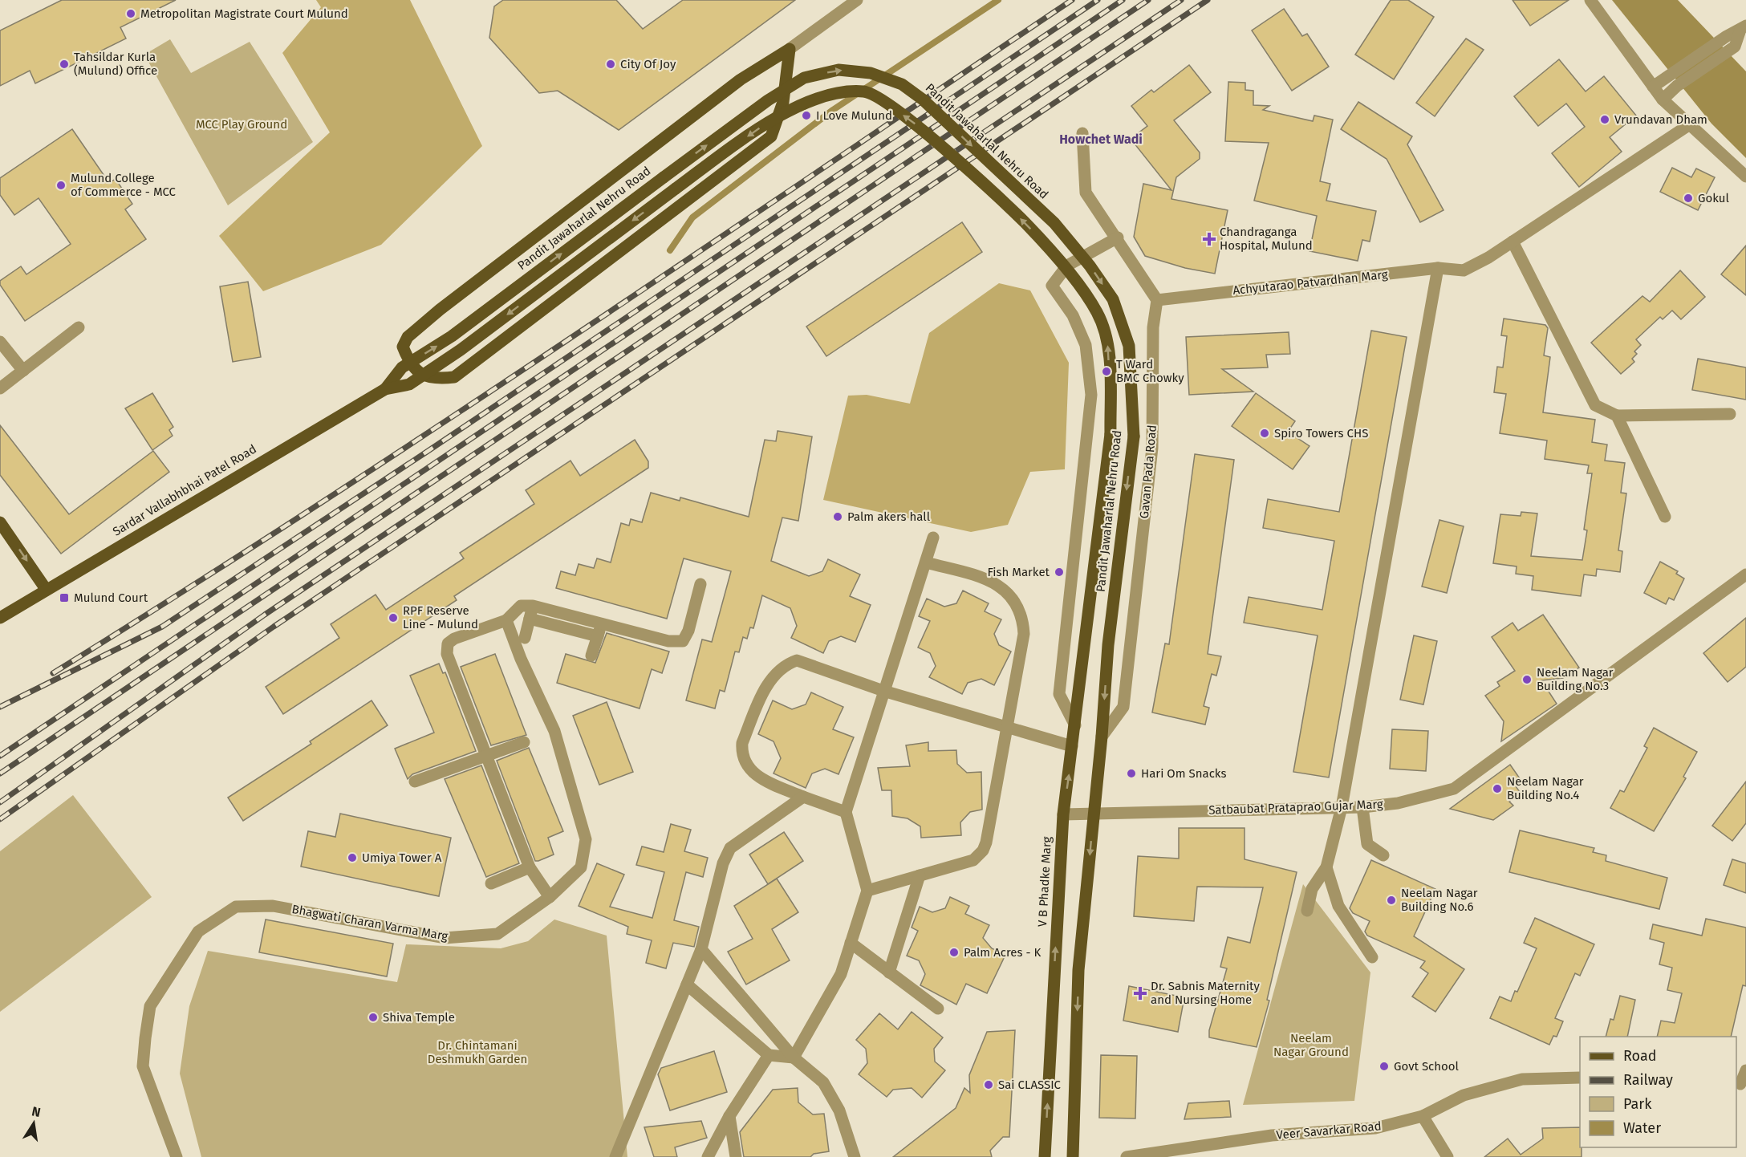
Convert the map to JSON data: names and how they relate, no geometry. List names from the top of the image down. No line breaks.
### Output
{"streets":{"main road":["Pandit Jawaharlal Nehru Road","Sardar Vallabhbhai Patel Road","V B Phadke Marg"],"street":["Achyutarao Patvardhan Marg","Gavan Pada Road","Satbaubat Prataprao Gujar Marg","Bhagwati Charan Varma Marg","Veer Savarkar Road"]},"crossings":[["Pandit Jawaharlal Nehru Road","Gavan Pada Road"],["Pandit Jawaharlal Nehru Road","Sardar Vallabhbhai Patel Road"],["Pandit Jawaharlal Nehru Road","V B Phadke Marg"],["Achyutarao Patvardhan Marg","Gavan Pada Road"],["Satbaubat Prataprao Gujar Marg","V B Phadke Marg"]],"districts":["Howchet Wadi"],"parks":["MCC Play Ground","Neelam Nagar Ground","Dr. Chintamani Deshmukh Garden"],"places":{"other":["Metropolitan Magistrate Court Mulund","Tahsildar Kurla (Mulund) Office","City Of Joy","I Love Mulund","Vrundavan Dham","Mulund College of Commerce - MCC","Gokul","T Ward BMC Chowky","Spiro Towers CHS","Palm akers hall","Fish Market","RPF Reserve Line - Mulund","Neelam Nagar Building No.3","Hari Om Snacks","Neelam Nagar Building No.4","Umiya Tower A","Neelam Nagar Building No.6","Palm Acres - K","Shiva Temple","Govt School","Sai CLASSIC"],"health":["Chandraganga Hospital, Mulund","Dr. Sabnis Maternity and Nursing Home"],"transit":["Mulund Court"]},"legend":["Road","Railway","Park","Water"],"north":"top"}
